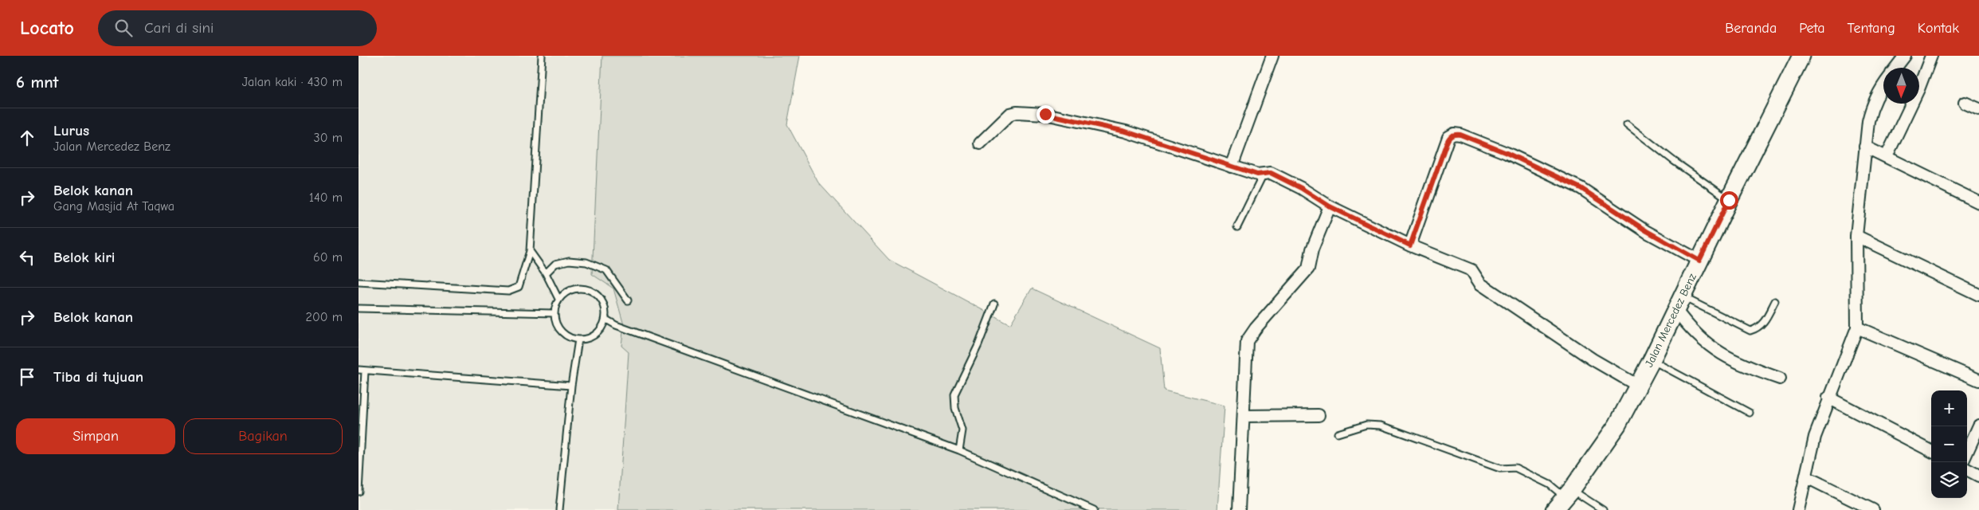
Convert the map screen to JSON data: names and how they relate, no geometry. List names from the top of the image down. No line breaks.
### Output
{"streets":{"main road":["Jalan Mercedez Benz"]},"north":"bottom","page":{"header":"Locato","search":"Cari di sini","nav":["Beranda","Peta","Tentang","Kontak"],"heading":["6 mnt","Jalan kaki · 430 m"],"list":[["Lurus","Jalan Mercedez Benz","30 m"],["Belok kanan","Gang Masjid At Taqwa","140 m"],["Belok kiri","60 m"],["Belok kanan","200 m"],"Tiba di tujuan"],"map_buttons":["+","−"],"buttons":["Simpan","Bagikan"]}}
